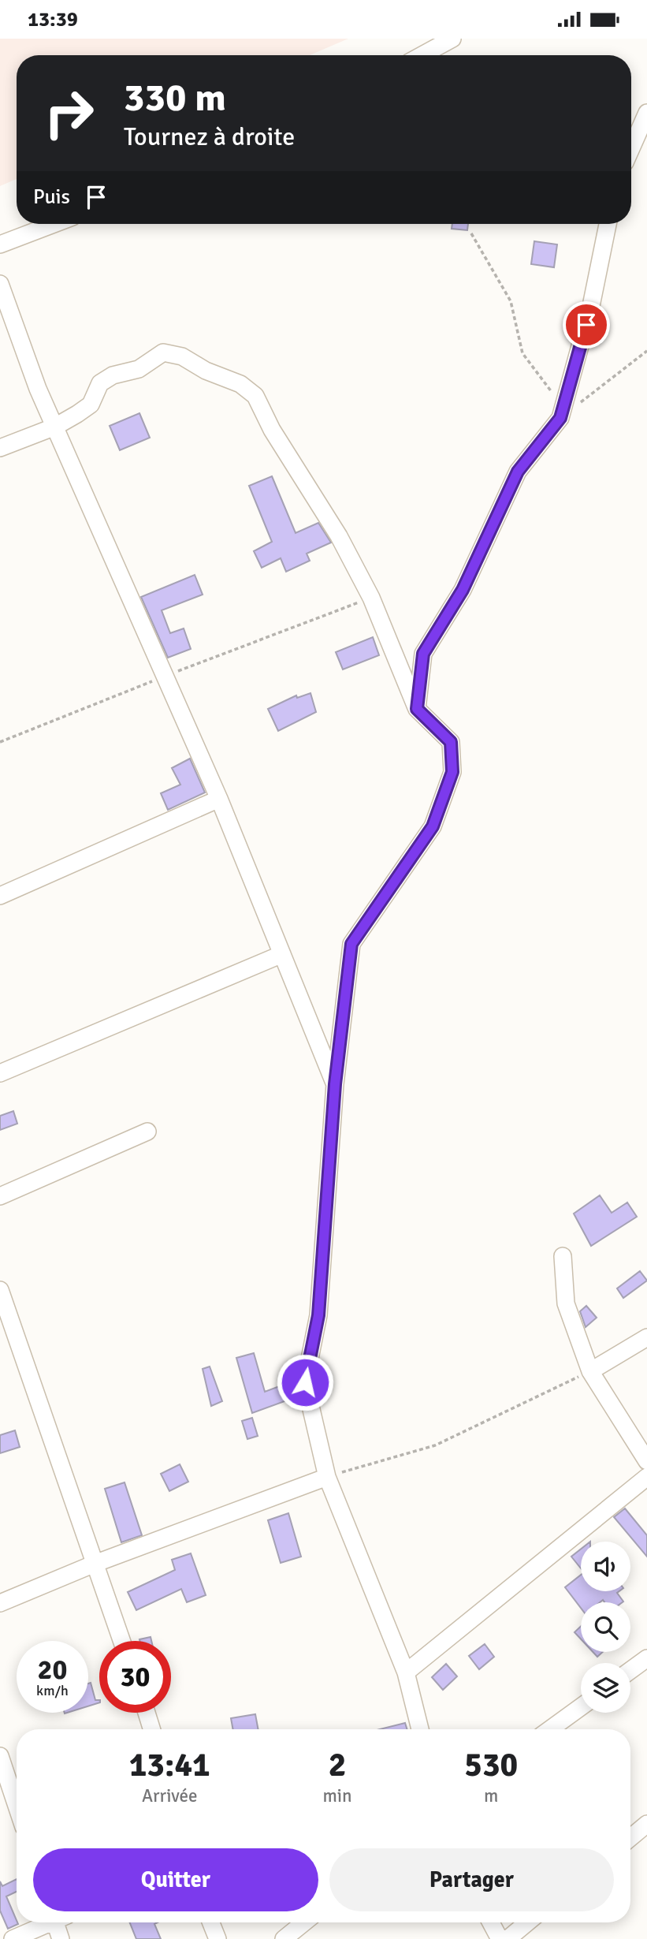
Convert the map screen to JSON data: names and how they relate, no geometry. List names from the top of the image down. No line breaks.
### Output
{"page":{"status":"13:39","turn":["330 m","Tournez à droite"],"then":"Puis","speed":"20 km/h","limit":"30","eta":["13:41","Arrivée","2","min","530","m"],"buttons":["Quitter","Partager"]}}
